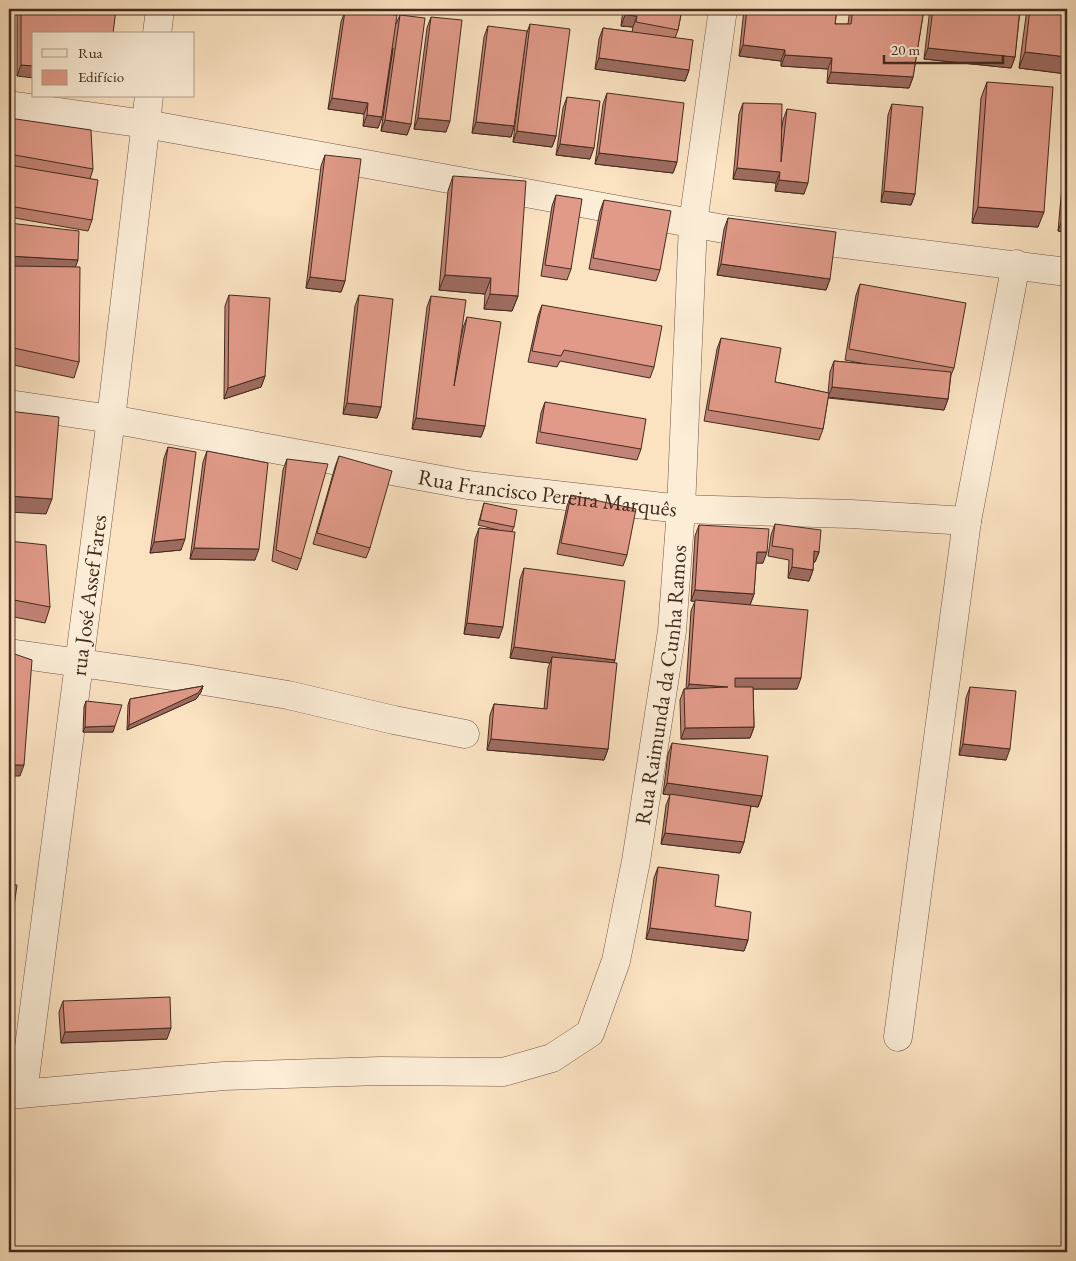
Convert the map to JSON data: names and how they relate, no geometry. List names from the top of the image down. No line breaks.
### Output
{"streets":{"street":["Rua Francisco Pereira Marquês","rua José Assef Fares","Rua Raimunda da Cunha Ramos"]},"crossings":[["Rua Francisco Pereira Marquês","rua José Assef Fares"],["Rua Francisco Pereira Marquês","Rua Raimunda da Cunha Ramos"],["rua José Assef Fares","Rua Raimunda da Cunha Ramos"]],"legend":["Rua","Edifício"],"scale_bar":"20 m"}
